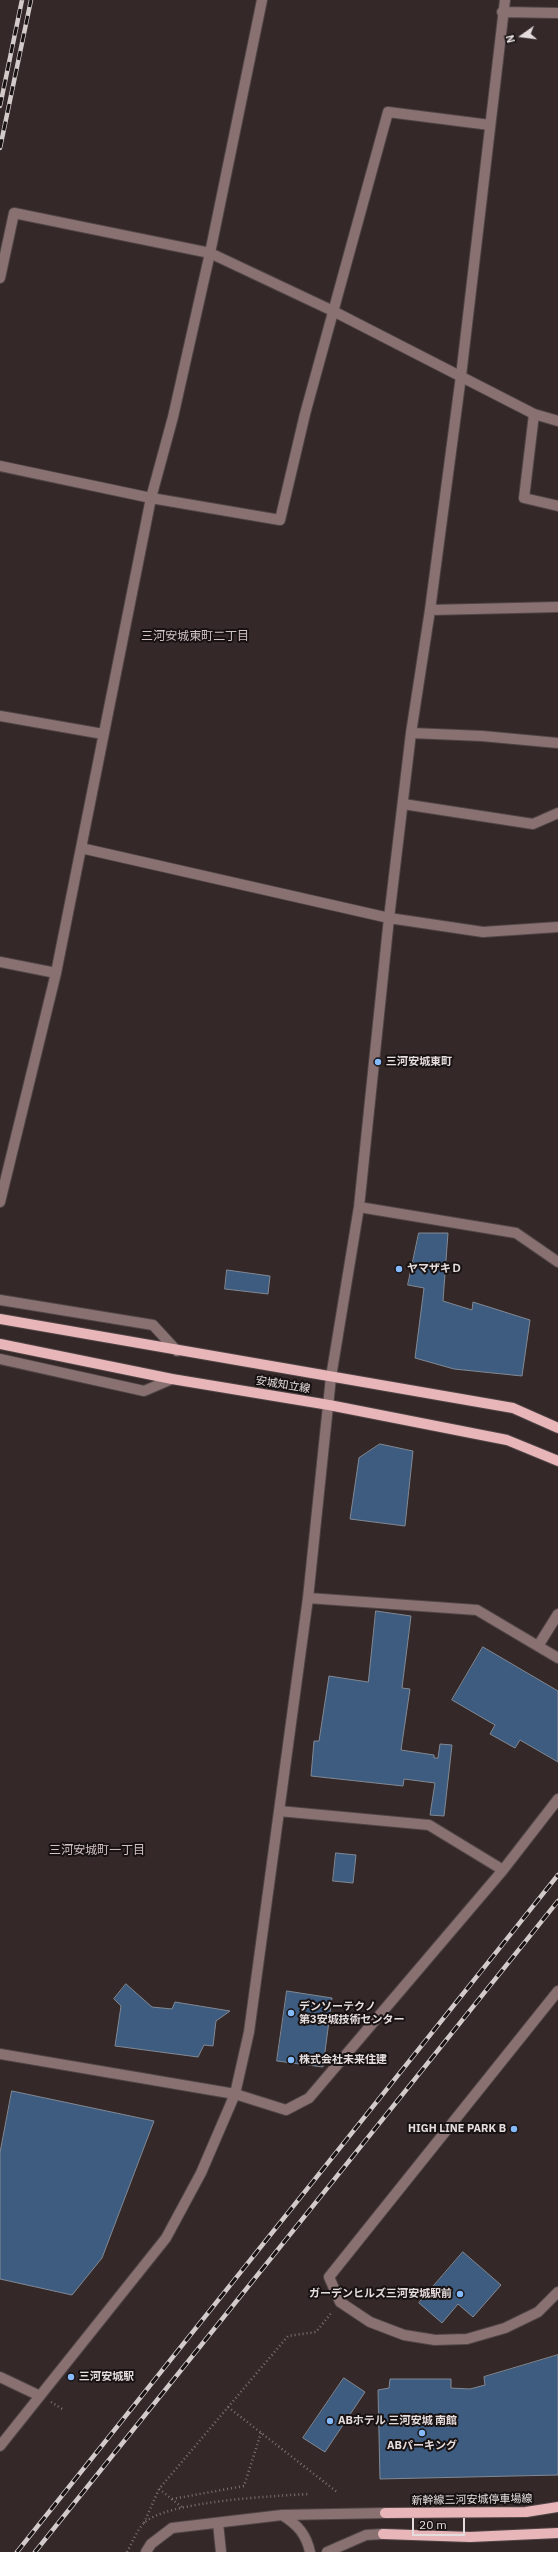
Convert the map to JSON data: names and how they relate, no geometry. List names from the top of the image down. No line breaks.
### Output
{"streets":{"main road":["安城知立線","新幹線三河安城停車場線"]},"districts":["三河安城東町二丁目","三河安城町一丁目"],"places":["三河安城東町","ヤマザキＤ","デンソーテクノ 第3安城技術センター","株式会社未来住建","HIGH LINE PARK B","ガーデンヒルズ三河安城駅前","三河安城駅","ABホテル 三河安城 南館","ABパーキング"],"scale_bar":"20 m","north":"left"}
